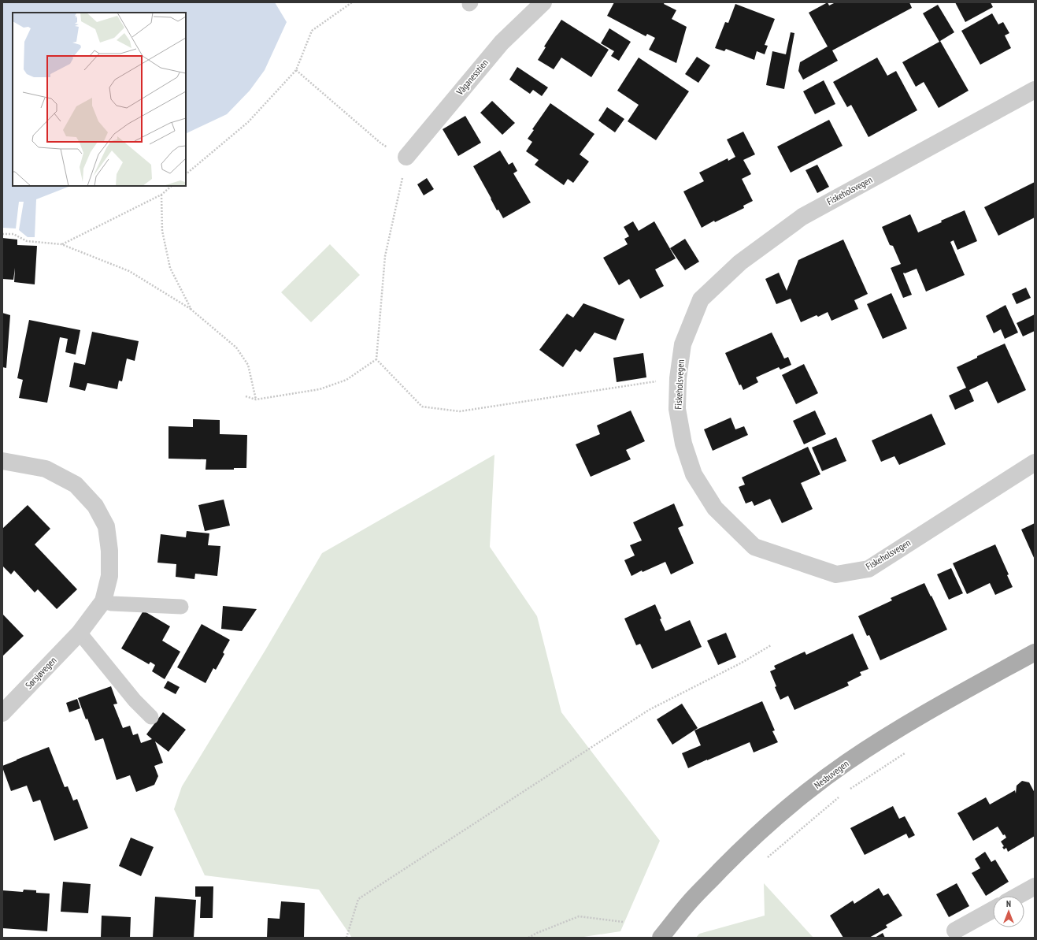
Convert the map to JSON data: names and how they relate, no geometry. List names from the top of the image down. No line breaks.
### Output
{"streets":{"main road":["Nesbuvegen"],"street":["Våganesstien","Fiskeholsvegen","Sørsjøvegen"]},"north":"top"}
